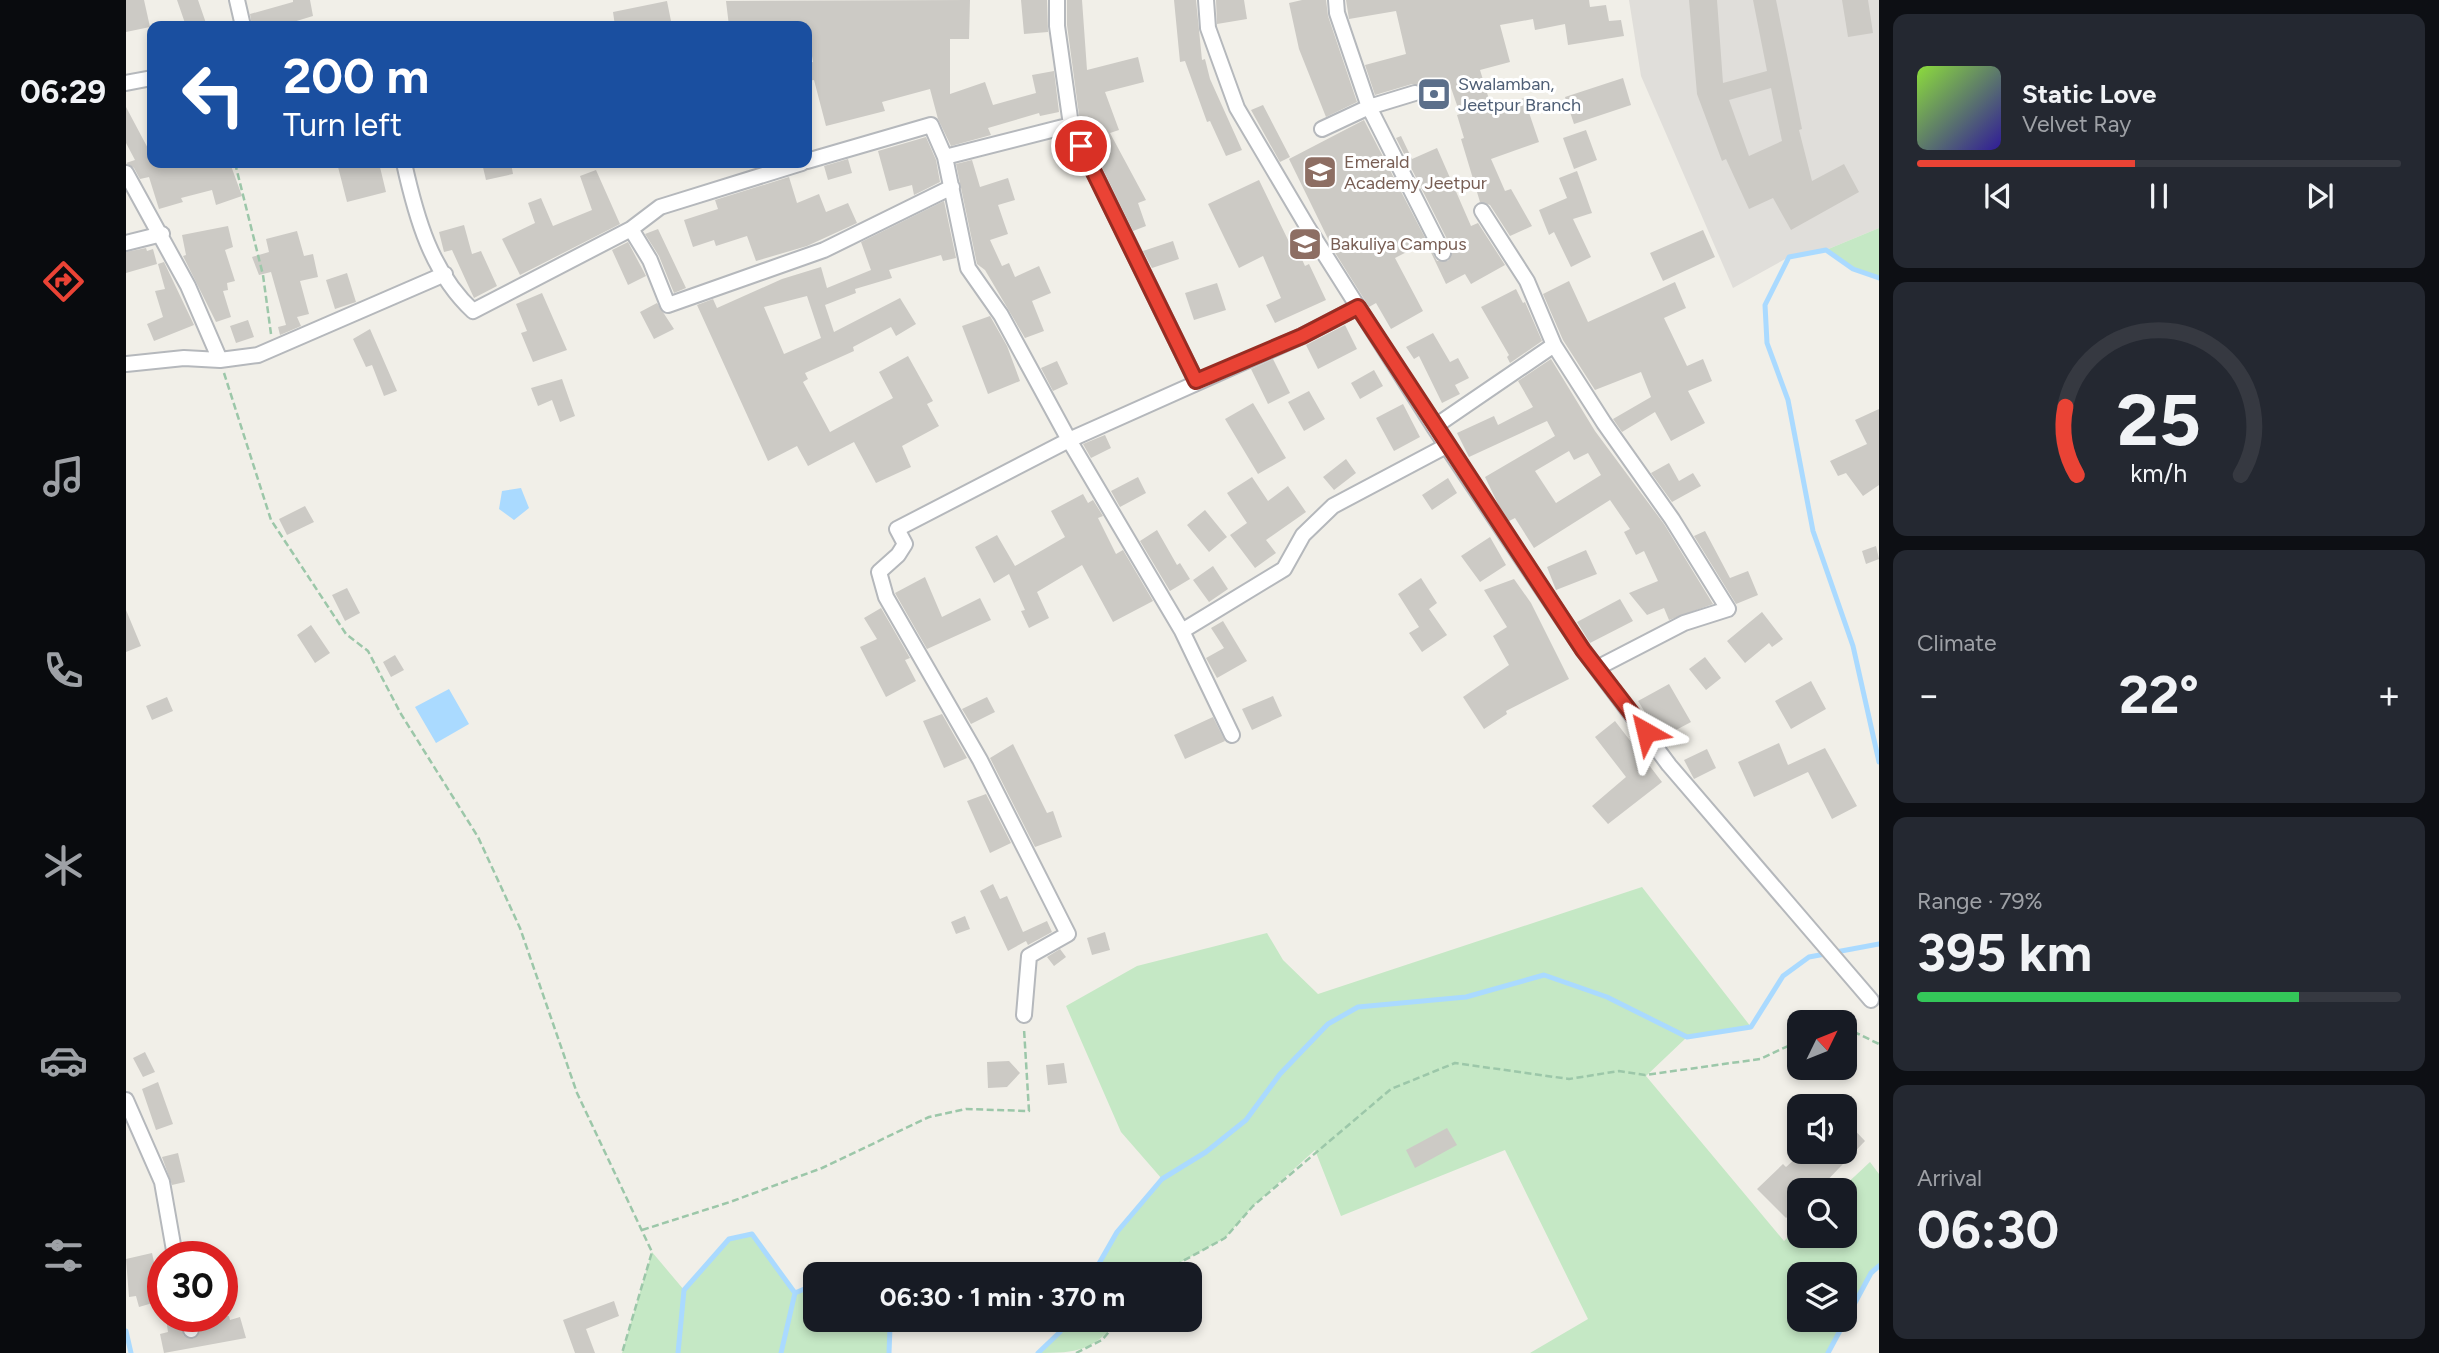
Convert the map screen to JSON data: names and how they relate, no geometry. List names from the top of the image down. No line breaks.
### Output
{"places":{"bank":["Swalamban, Jeetpur Branch"],"school or university":["Emerald Academy Jeetpur","Bakuliya Campus"]},"north":"top right","page":{"tabs":"06:29","turn":["200 m","Turn left"],"song":["Static Love","Velvet Ray"],"tile":["Climate",["Range · 79%","395 km"],["Arrival","06:30"]],"heat":["−","22°","+"],"limit":"30","trip":"06:30 · 1 min · 370 m","gauge":["25","km/h"]}}
